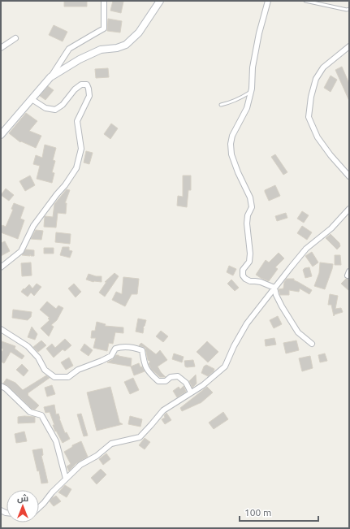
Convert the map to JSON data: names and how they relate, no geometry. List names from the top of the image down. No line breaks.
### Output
{"scale_bar":"100 m","north":"top"}
